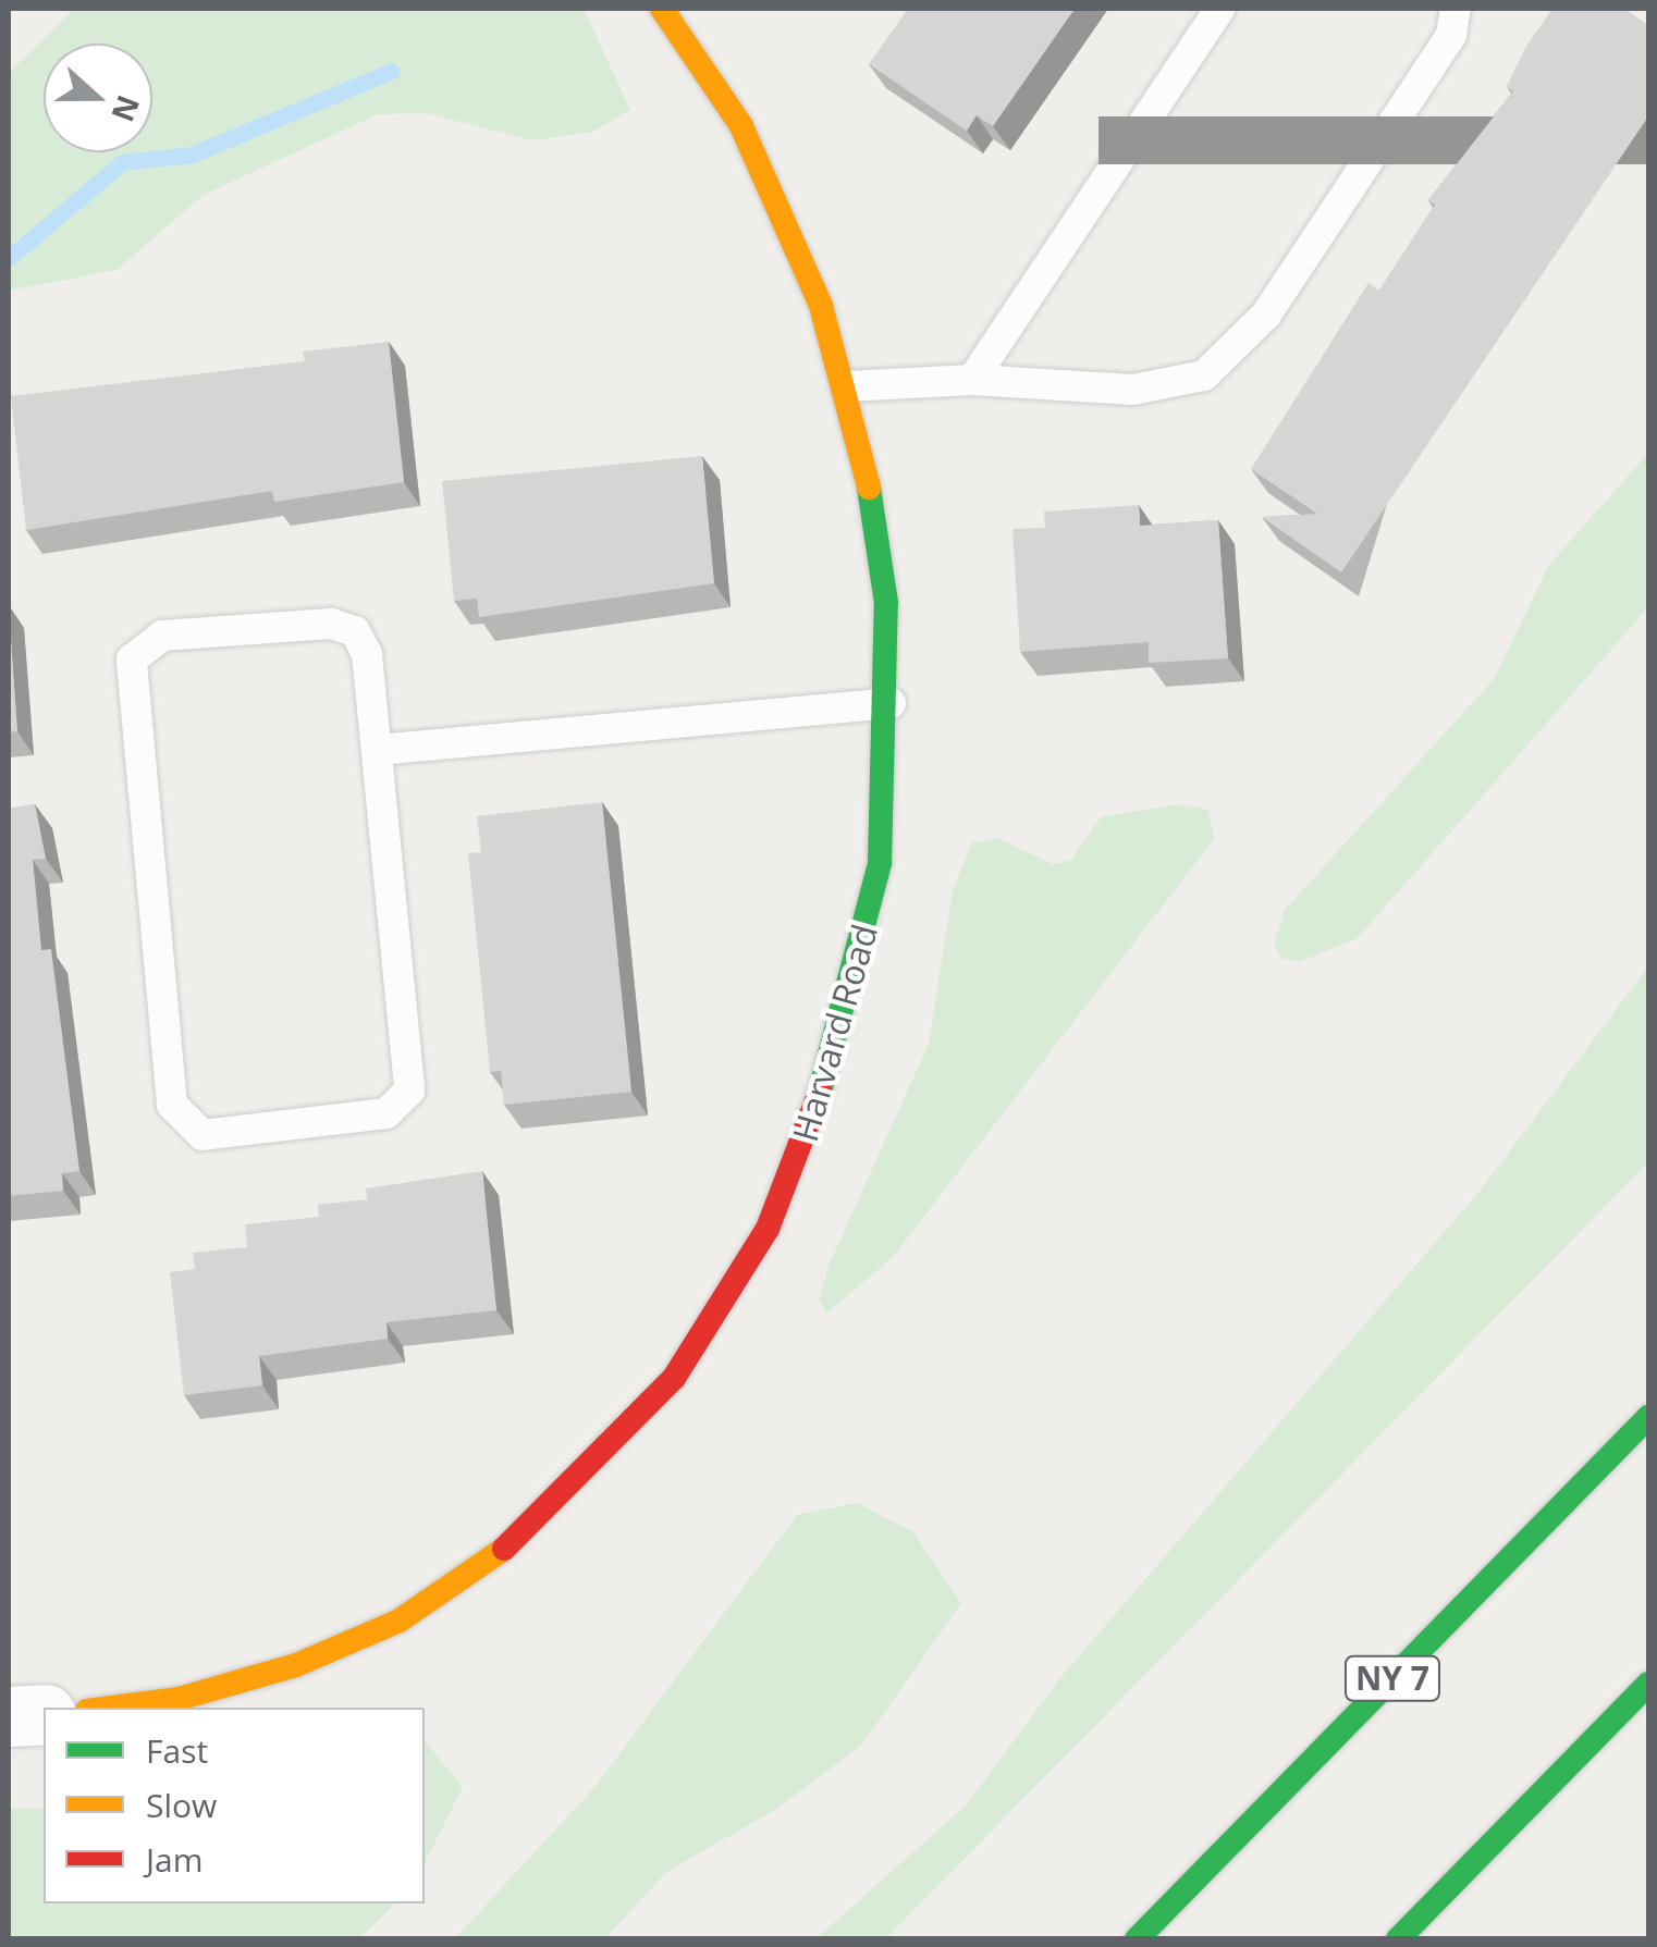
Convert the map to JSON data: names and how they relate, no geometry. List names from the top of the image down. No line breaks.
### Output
{"streets":{"main road":["Harvard Road","NY 7"]},"legend":["Fast","Slow","Jam"],"north":"right"}
